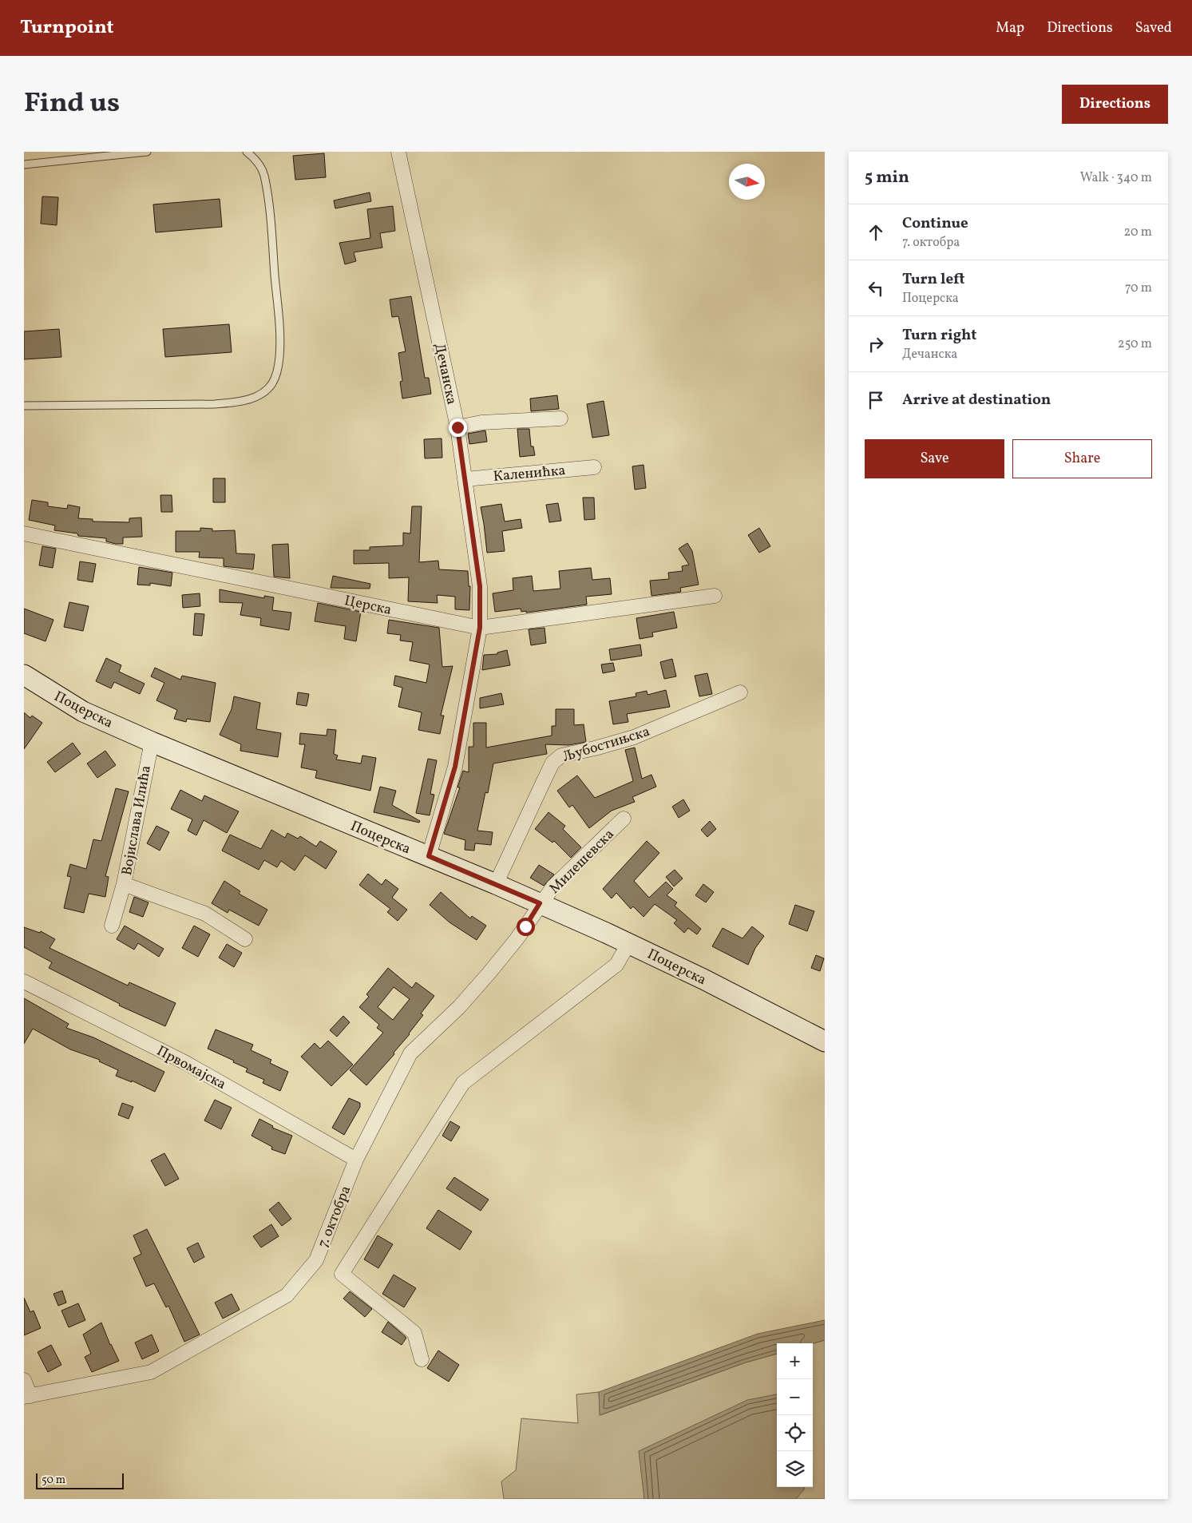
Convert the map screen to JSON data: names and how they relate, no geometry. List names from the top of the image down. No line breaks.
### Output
{"streets":{"main road":["Поцерска"],"street":["Дечанска","Каленићка","Церска","Љубостињска","Војислава Илића","Милешевска","Првомајска","7. октобра"]},"crossings":[["Дечанска","Каленићка"],["Дечанска","Церска"],["Дечанска","Поцерска"],["Поцерска","Љубостињска"],["Поцерска","Војислава Илића"],["Поцерска","Милешевска"],["Поцерска","7. октобра"],["Милешевска","7. октобра"],["Првомајска","7. октобра"]],"scale_bar":"50 m","north":"right","page":{"header":"Turnpoint","nav":["Map","Directions","Saved"],"title":"Find us","buttons":["Directions",["Save","Share"]],"heading":["5 min","Walk · 340 m"],"list":[["Continue","7. октобра","20 m"],["Turn left","Поцерска","70 m"],["Turn right","Дечанска","250 m"],"Arrive at destination"],"map_buttons":["+","−"],"scale":"50 m"}}
